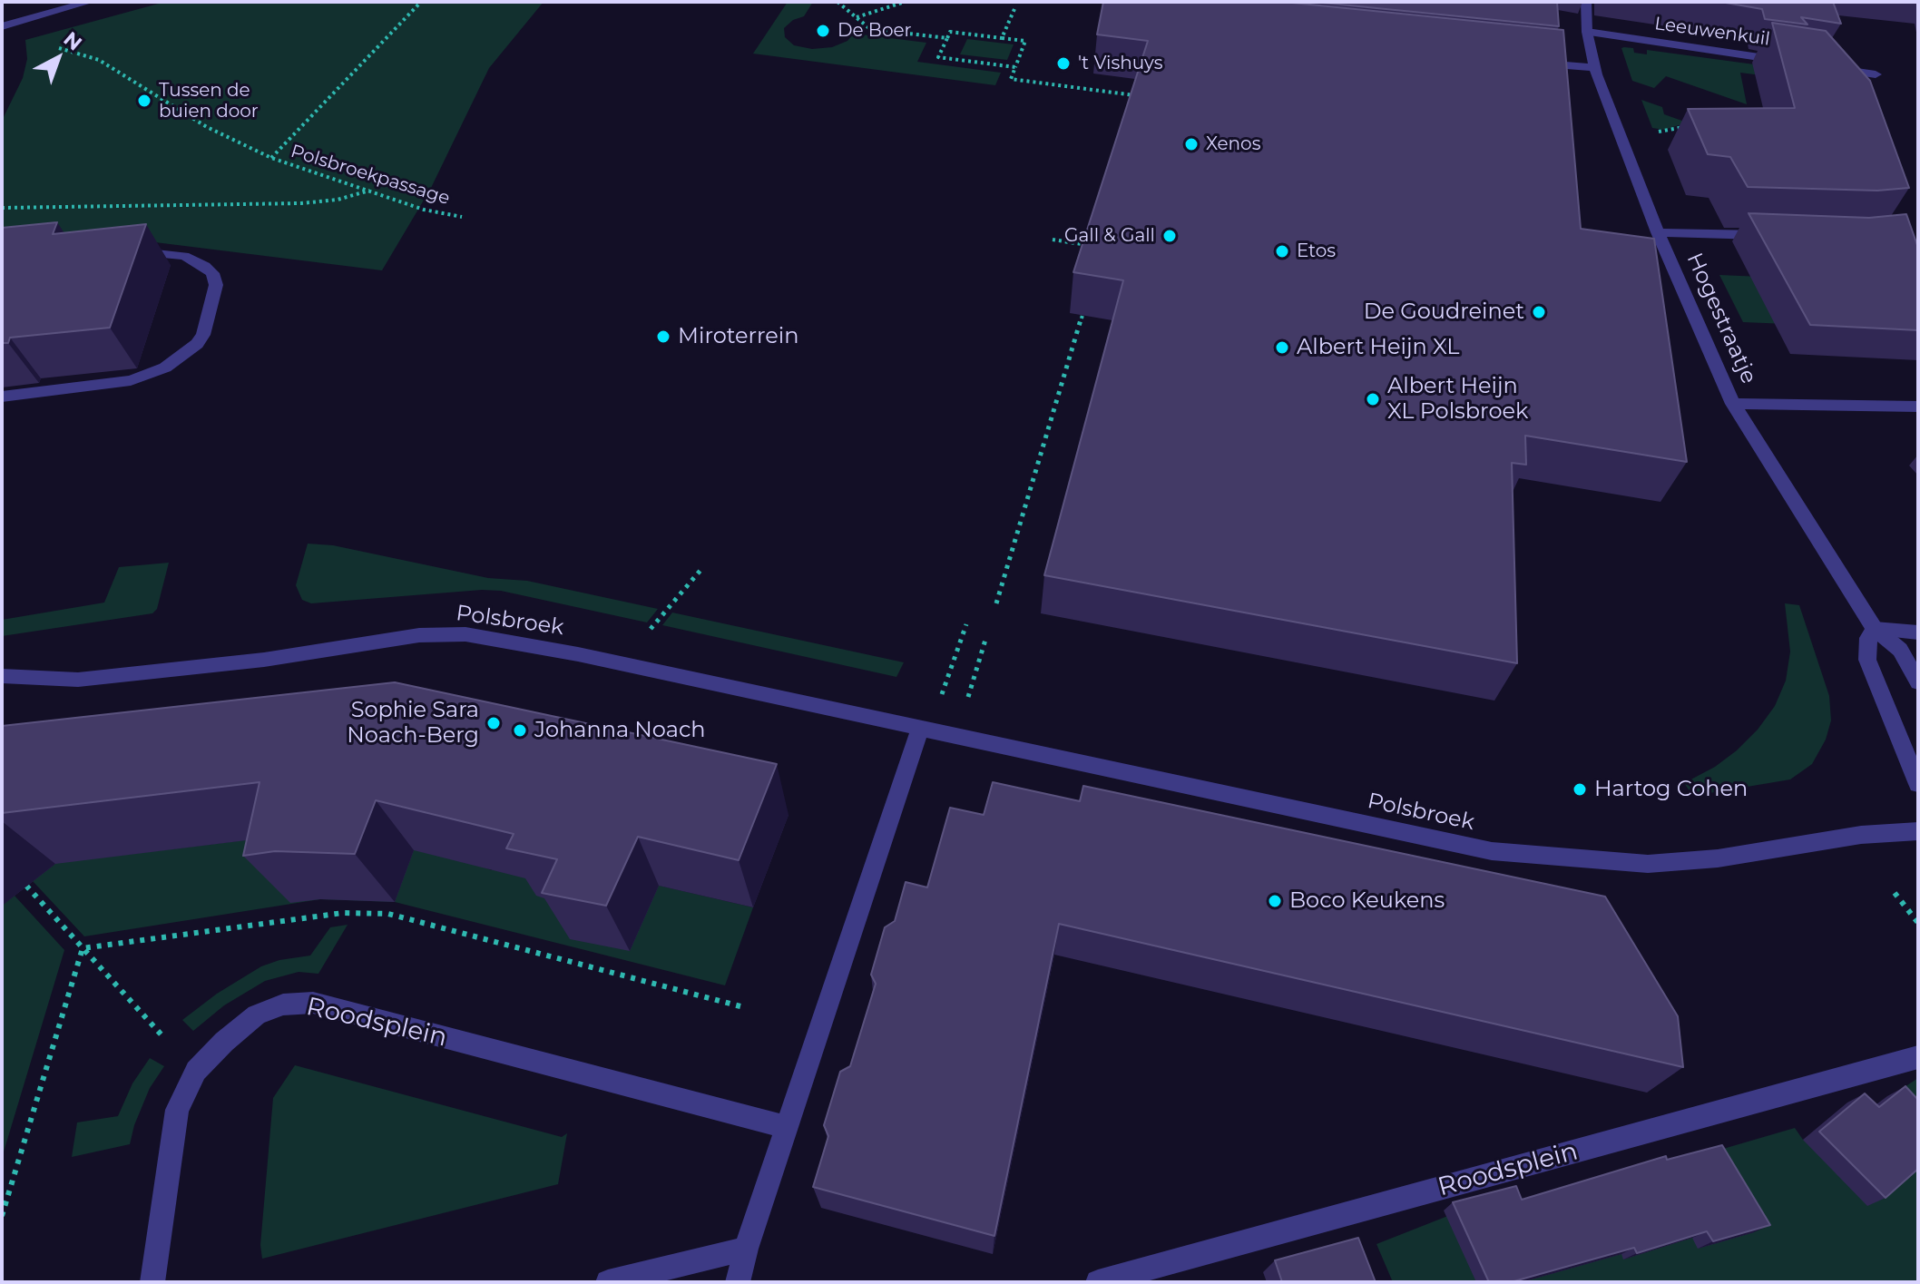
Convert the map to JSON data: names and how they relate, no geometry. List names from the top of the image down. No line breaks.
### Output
{"streets":{"street":["Leeuwenkuil","Hogestraatje","Polsbroek","Roodsplein"],"path":["Polsbroekpassage"]},"crossings":[["Leeuwenkuil","Hogestraatje"]],"places":["De Boer","'t Vishuys","Tussen de buien door","Xenos","Gall & Gall","Etos","De Goudreinet","Miroterrein","Albert Heijn XL","Albert Heijn XL Polsbroek","Sophie Sara Noach-Berg","Johanna Noach","Hartog Cohen","Boco Keukens"],"north":"top right"}
